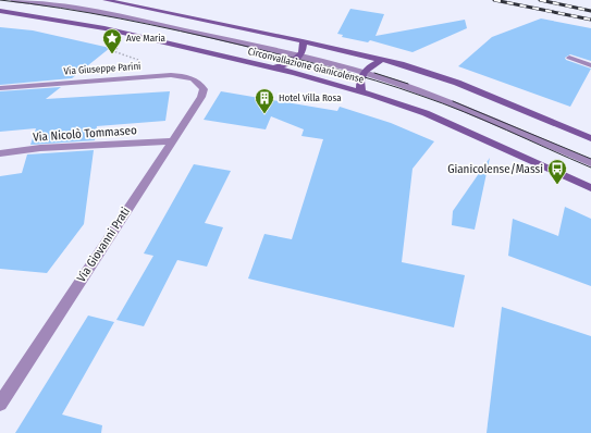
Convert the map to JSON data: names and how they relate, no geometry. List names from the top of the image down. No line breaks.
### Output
{"streets":{"main road":["Circonvallazione Gianicolense"],"street":["Via Giuseppe Parini","Via Nicolò Tommaseo","Via Giovanni Prati"]},"crossings":[["Via Giuseppe Parini","Via Giovanni Prati"],["Via Nicolò Tommaseo","Via Giovanni Prati"]],"places":{"place":["Ave Maria"],"building":["Hotel Villa Rosa"],"bus stop":["Gianicolense/Massi"]}}
